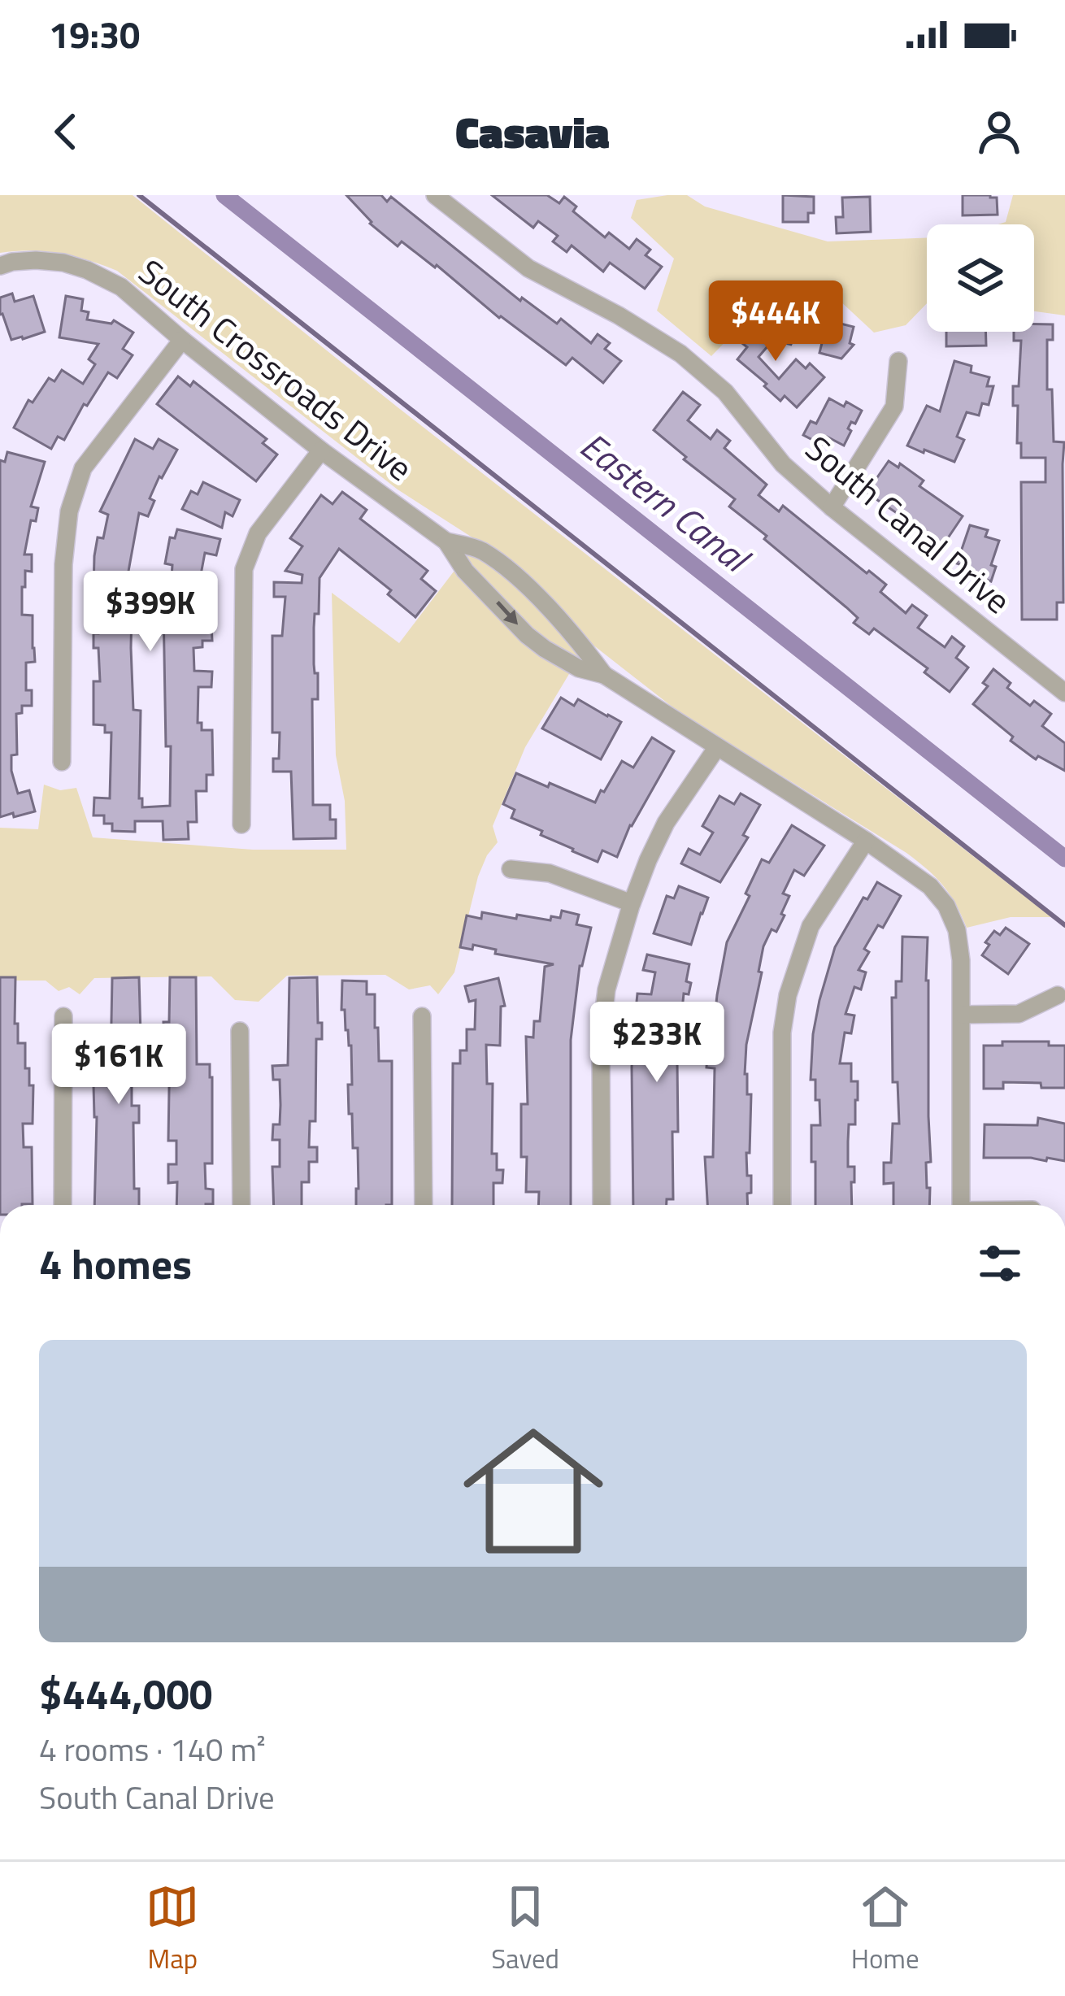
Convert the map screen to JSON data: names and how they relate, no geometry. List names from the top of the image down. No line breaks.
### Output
{"streets":{"street":["South Crossroads Drive","South Canal Drive"]},"water":["Eastern Canal"],"page":{"status":"19:30","header":"Casavia","price":["$444K","$399K","$233K","$161K"],"heading":"4 homes","list":[{"name":"$444,000","note":"4 rooms · 140 m² · South Canal Drive"}],"tabs":["Map","Saved","Home"]}}
